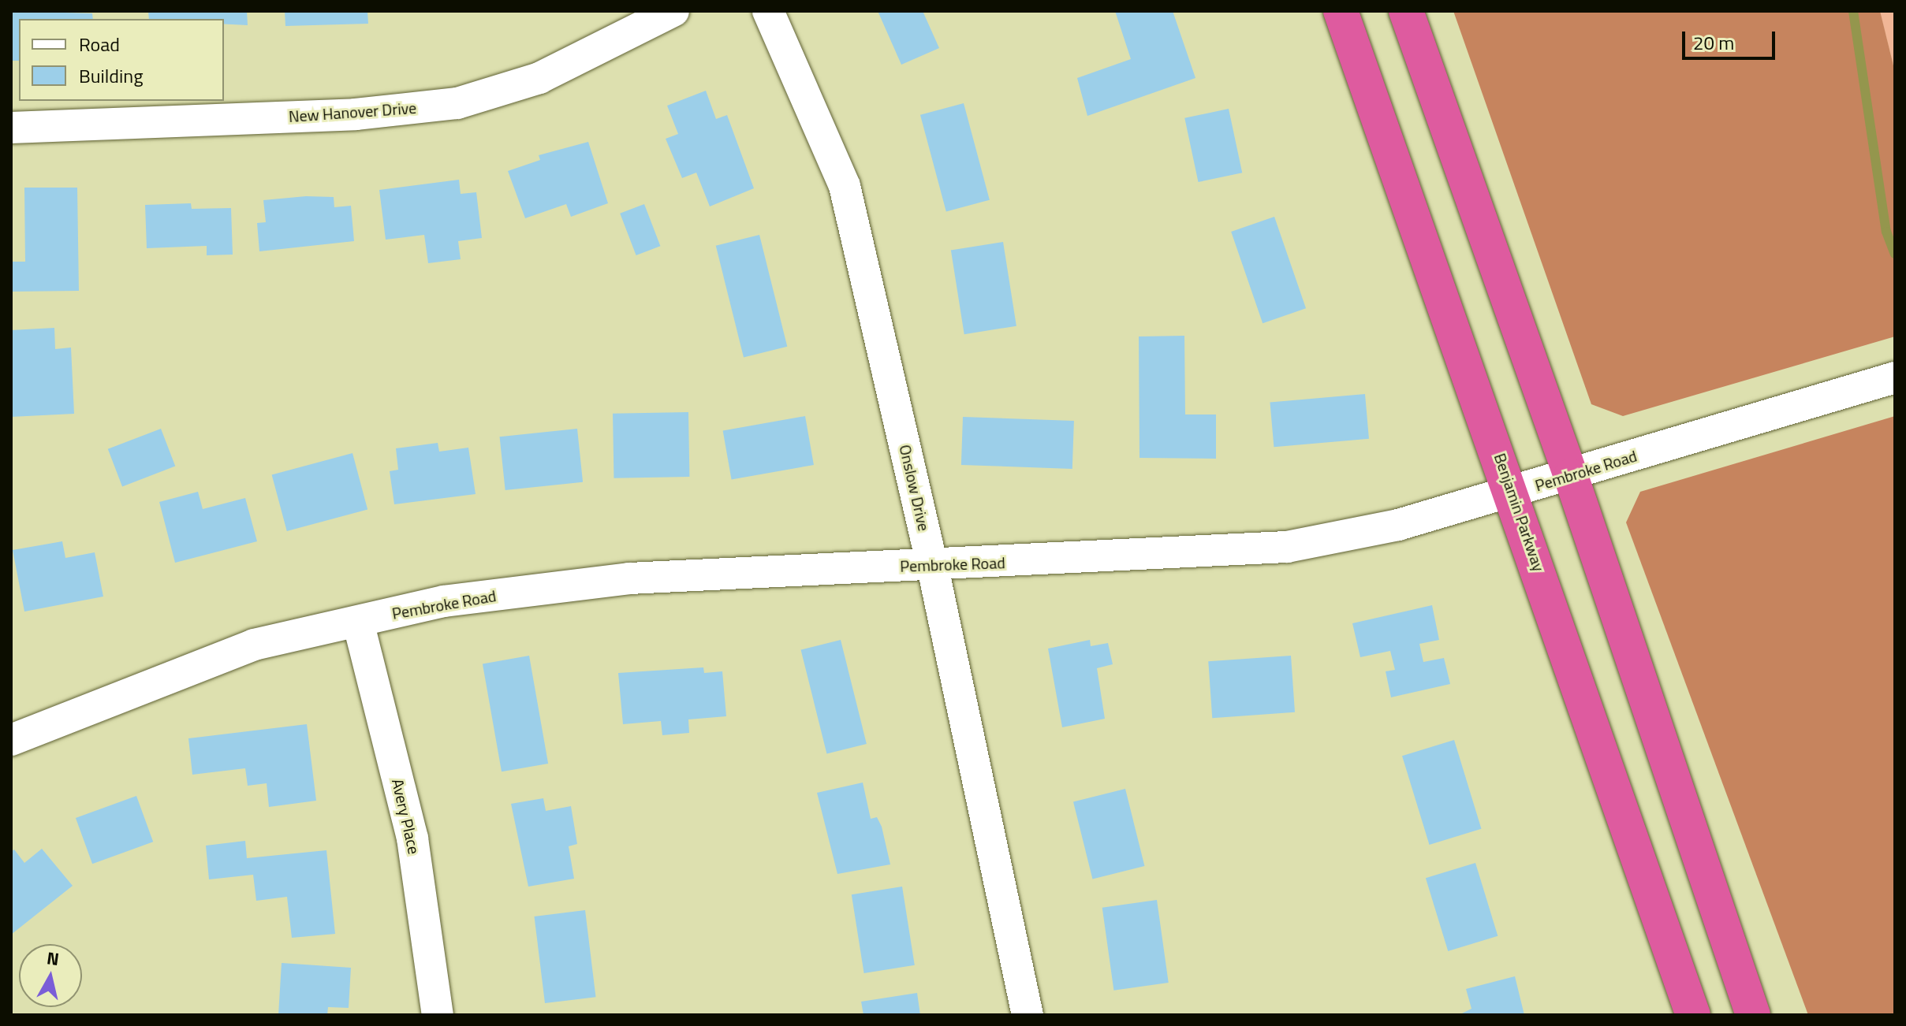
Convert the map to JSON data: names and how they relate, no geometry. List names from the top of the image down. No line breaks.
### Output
{"streets":{"highway":["Benjamin Parkway"],"street":["New Hanover Drive","Pembroke Road","Onslow Drive","Avery Place"]},"crossings":[["Pembroke Road","Onslow Drive"],["Pembroke Road","Benjamin Parkway"],["Pembroke Road","Avery Place"]],"legend":["Road","Building"],"scale_bar":"20 m","north":"top"}
